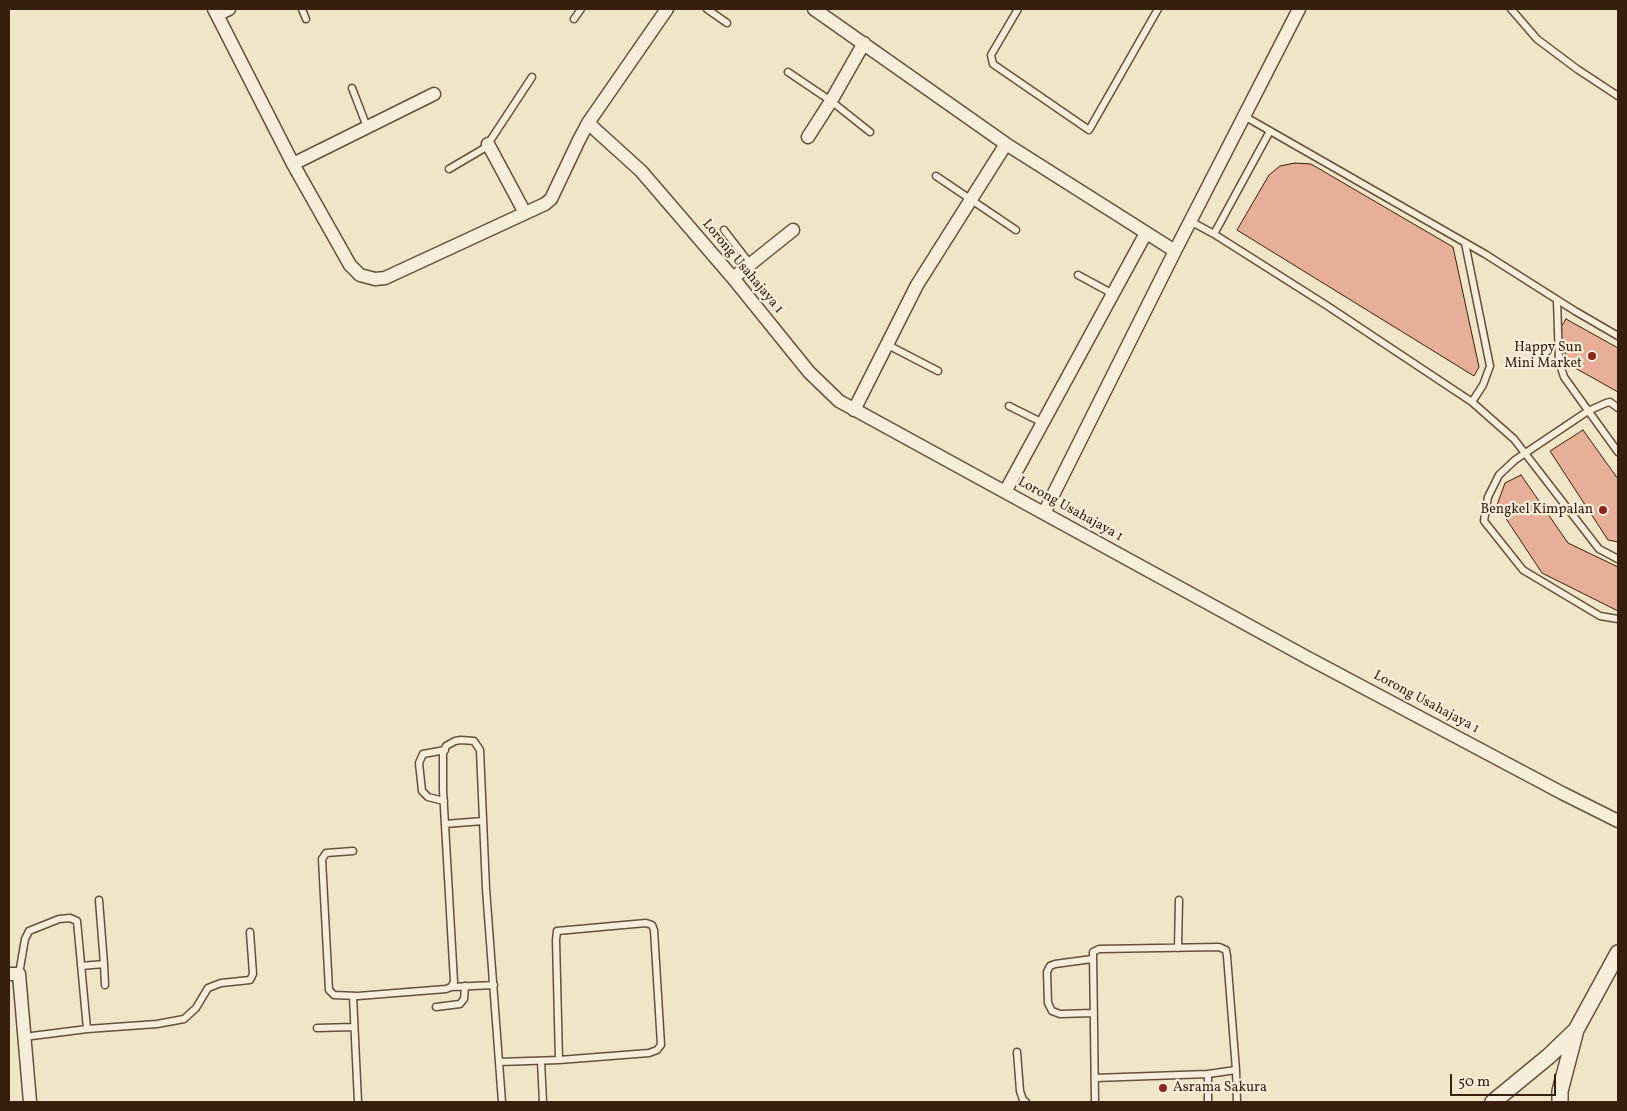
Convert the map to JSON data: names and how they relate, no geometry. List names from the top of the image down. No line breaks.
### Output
{"streets":{"street":["Lorong Usahajaya 1"]},"places":["Happy Sun Mini Market","Bengkel Kimpalan","Asrama Sakura"],"scale_bar":"50 m"}
